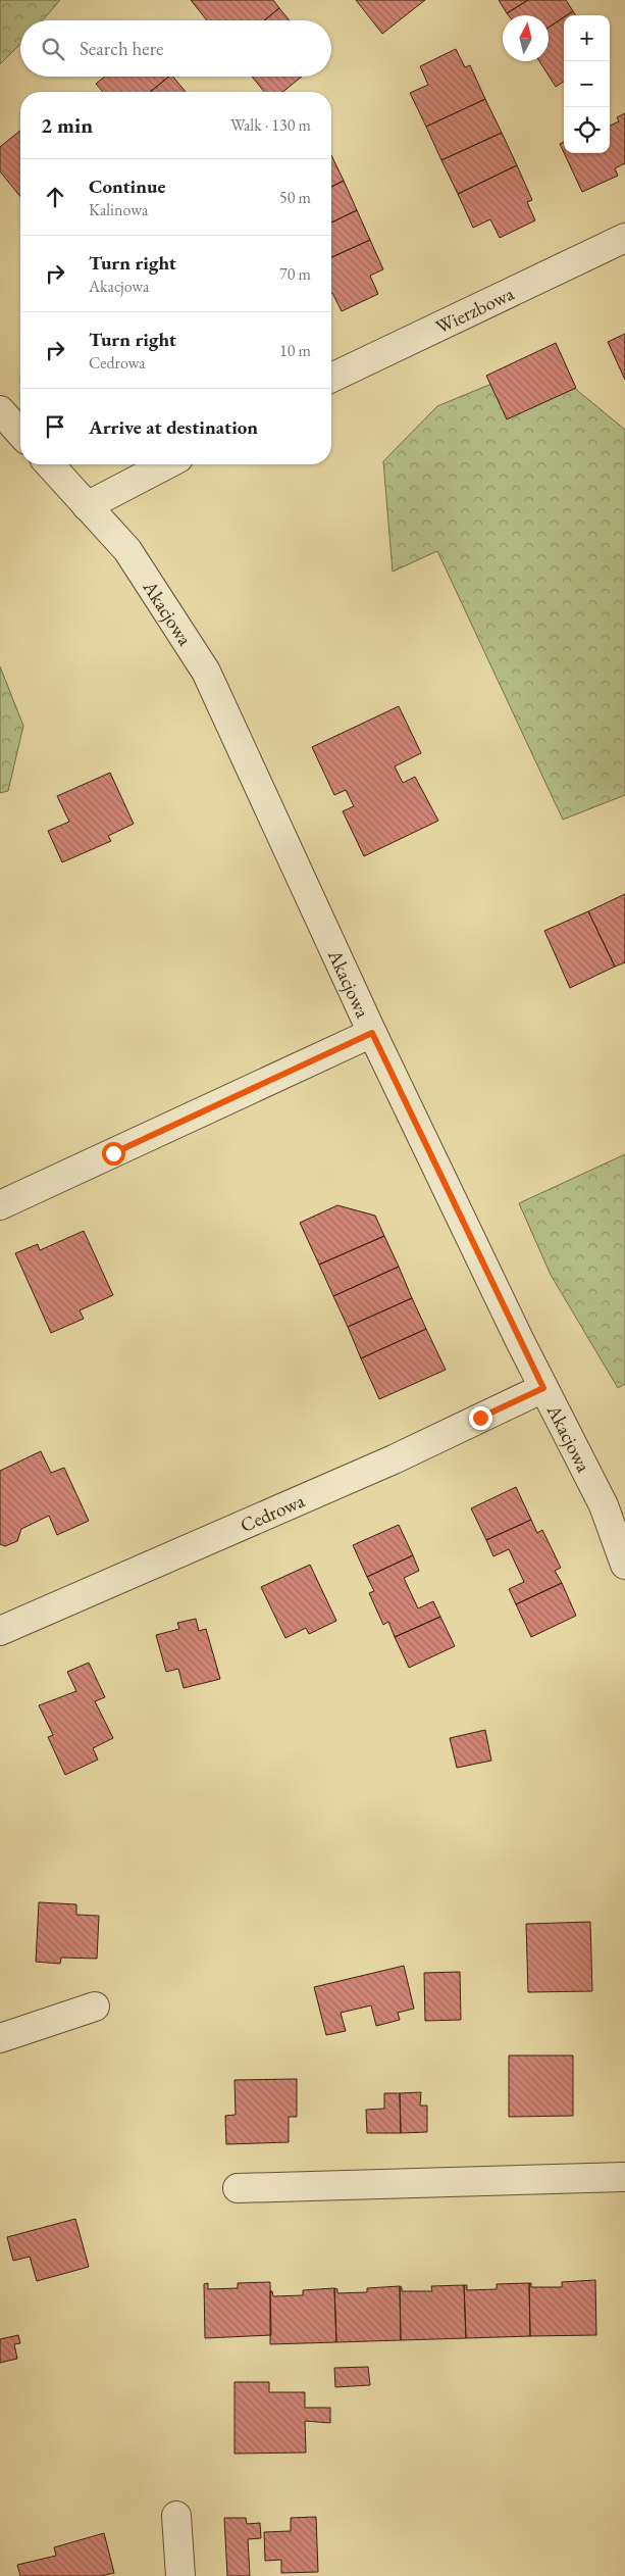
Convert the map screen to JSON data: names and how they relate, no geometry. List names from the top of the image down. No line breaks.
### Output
{"streets":{"street":["Wierzbowa","Akacjowa","Cedrowa"]},"crossings":[["Akacjowa","Cedrowa"]],"north":"top","page":{"map_buttons":["+","−"],"search":"Search here","heading":["2 min","Walk · 130 m"],"list":[["Continue","Kalinowa","50 m"],["Turn right","Akacjowa","70 m"],["Turn right","Cedrowa","10 m"],"Arrive at destination"]}}
